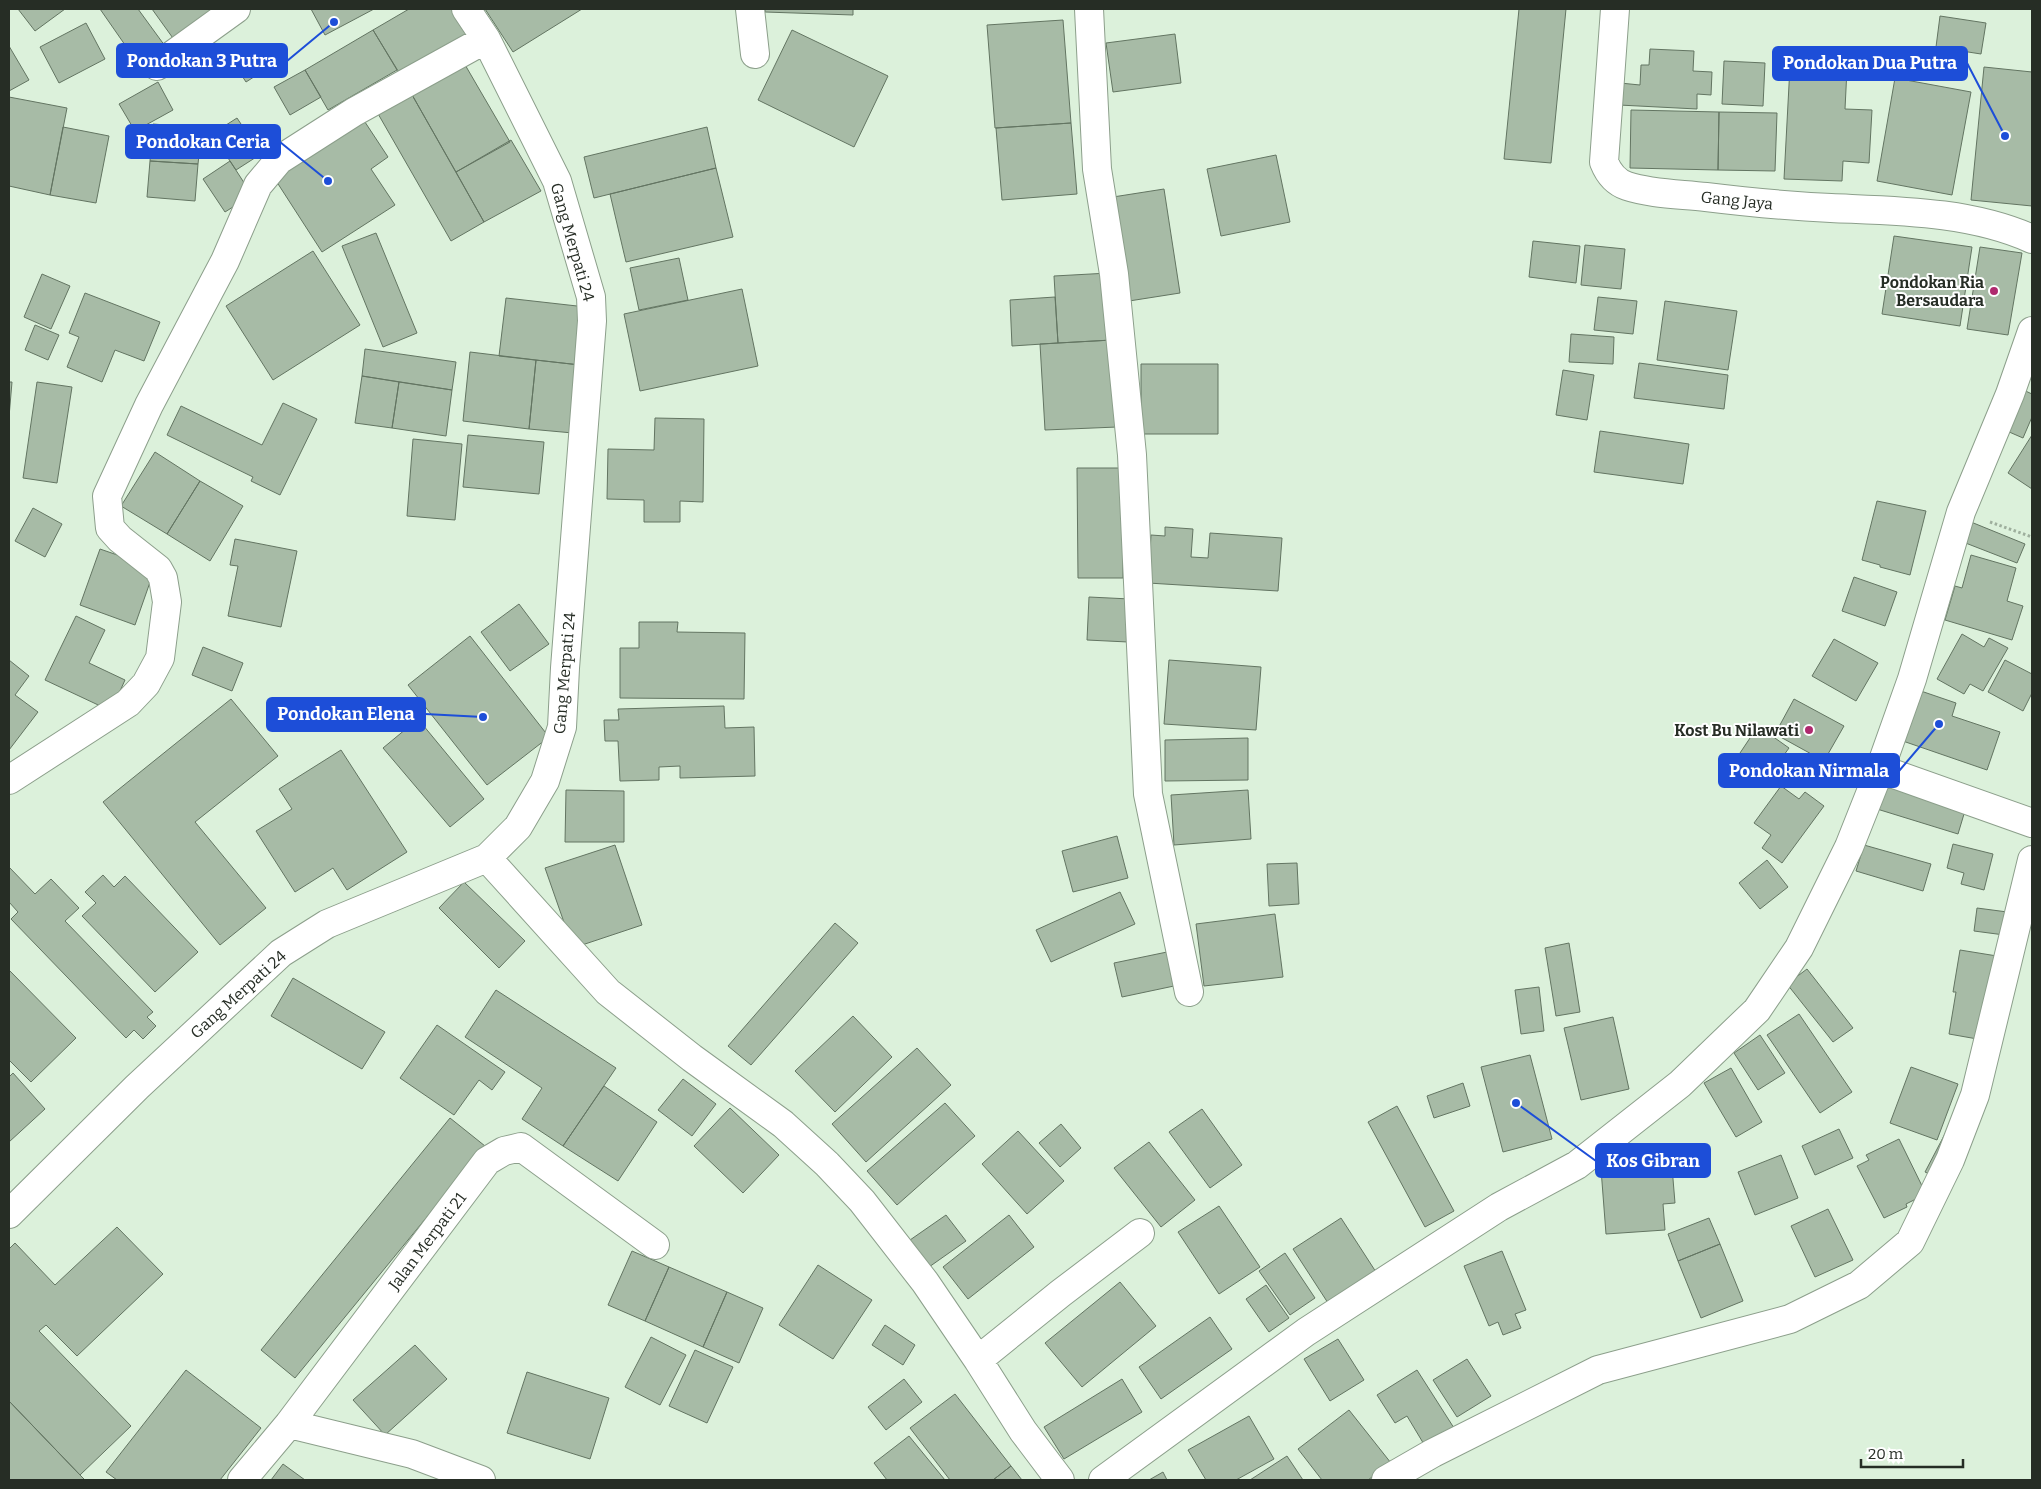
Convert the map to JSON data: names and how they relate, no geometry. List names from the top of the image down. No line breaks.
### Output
{"streets":{"street":["Gang Jaya","Gang Merpati 24","Jalan Merpati 21"]},"places":["Pondokan 3 Putra","Pondokan Dua Putra","Pondokan Ceria","Pondokan Ria Bersaudara","Pondokan Elena","Pondokan Nirmala","Kost Bu Nilawati","Kos Gibran"],"scale_bar":"20 m"}
